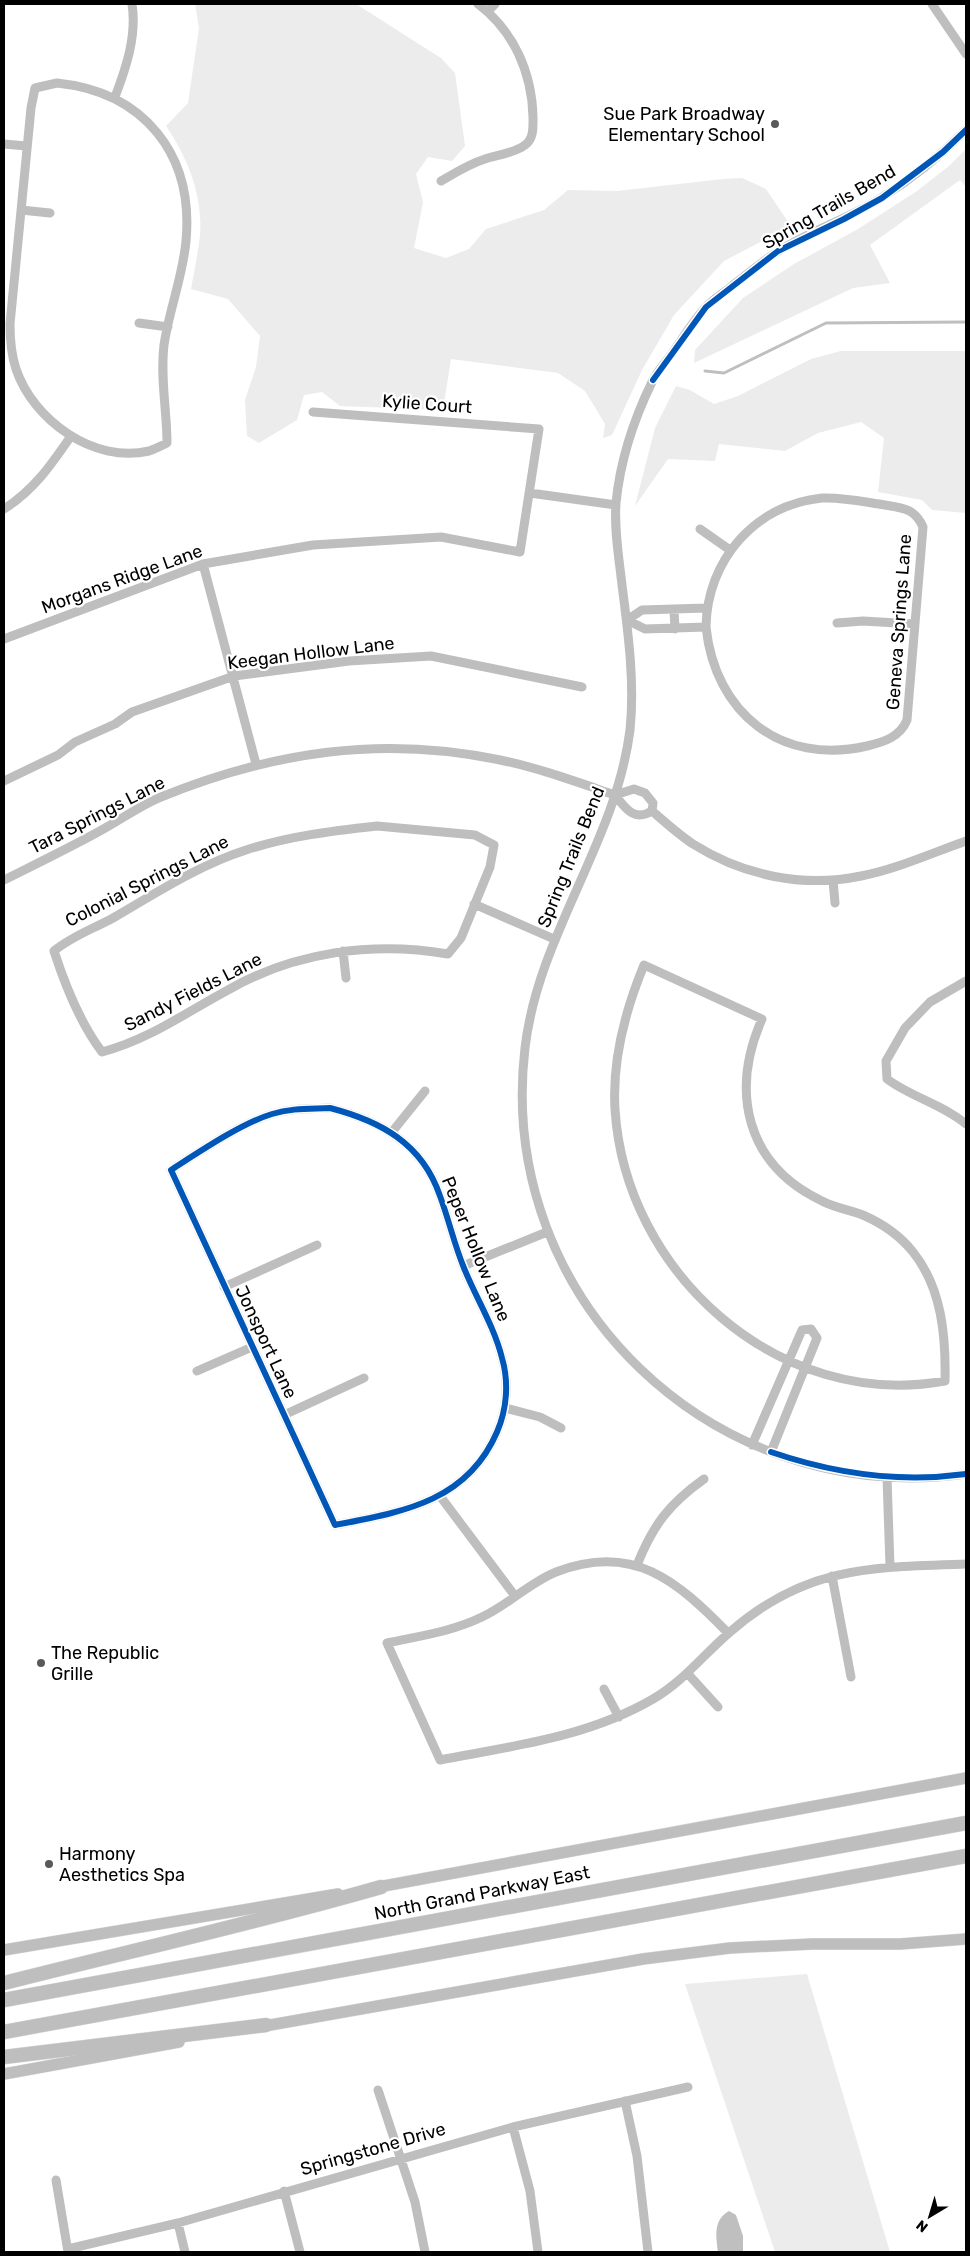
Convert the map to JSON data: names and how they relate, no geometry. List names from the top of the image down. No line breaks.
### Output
{"streets":{"highway":["North Grand Parkway East"],"street":["Spring Trails Bend","Kylie Court","Morgans Ridge Lane","Geneva Springs Lane","Keegan Hollow Lane","Tara Springs Lane","Colonial Springs Lane","Sandy Fields Lane","Peper Hollow Lane","Jonsport Lane","Springstone Drive"]},"crossings":[["Spring Trails Bend","Tara Springs Lane"],["Kylie Court","Morgans Ridge Lane"],["Colonial Springs Lane","Sandy Fields Lane"],["Peper Hollow Lane","Jonsport Lane"]],"places":["Sue Park Broadway Elementary School","The Republic Grille","Harmony Aesthetics Spa"],"north":"bottom left"}
